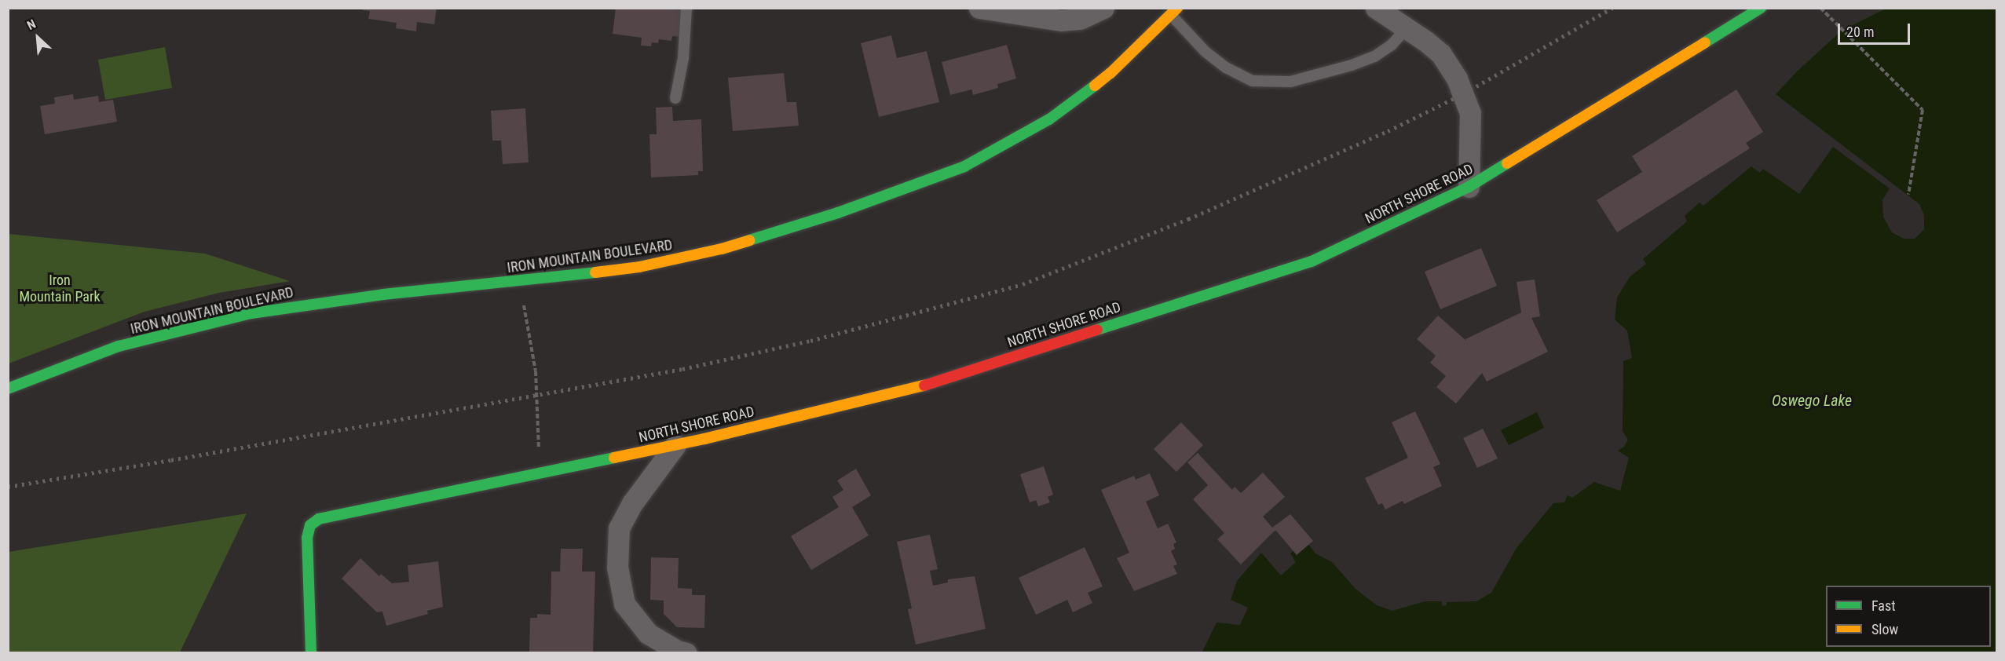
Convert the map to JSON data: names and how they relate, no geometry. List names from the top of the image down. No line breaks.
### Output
{"streets":{"street":["NORTH SHORE ROAD","IRON MOUNTAIN BOULEVARD"]},"water":["Oswego Lake"],"parks":["Iron Mountain Park"],"legend":["Fast","Slow"],"scale_bar":"20 m","north":"top left"}
